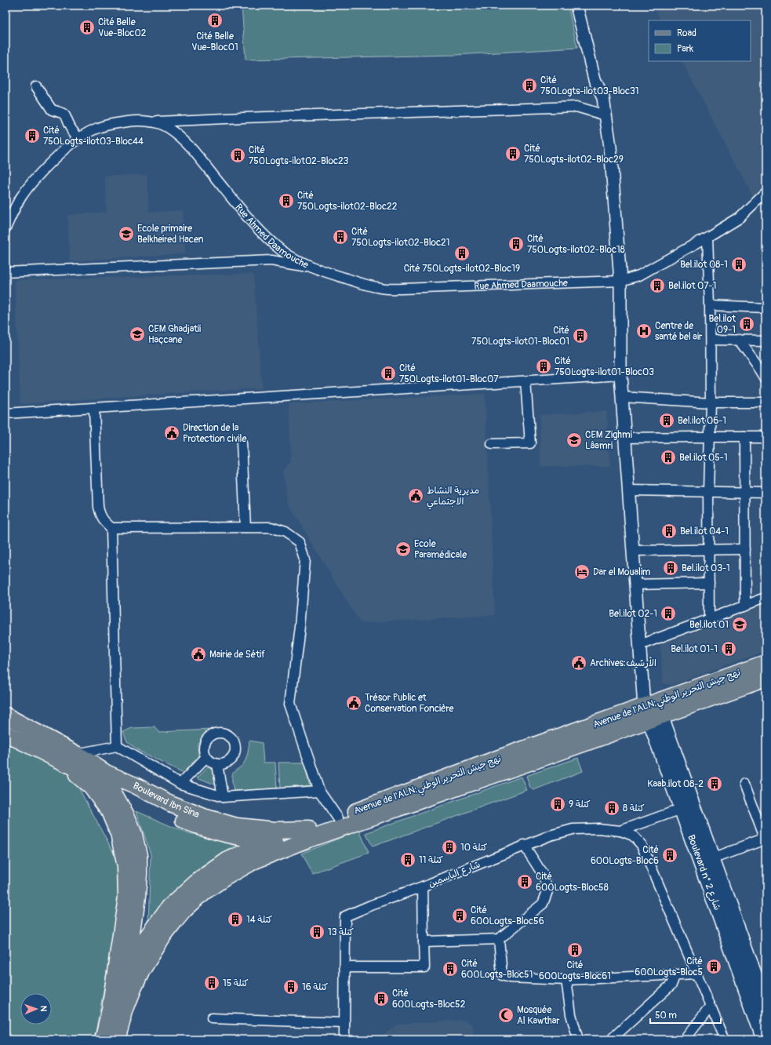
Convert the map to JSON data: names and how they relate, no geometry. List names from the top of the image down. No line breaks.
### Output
{"streets":{"main road":["Avenue de l'ALN;نهج جيش التحرير الوطني","Boulevard Ibn Sina","Boulevard n° شارع 2"],"street":["Rue Ahmed Daamouche","شارع الياسمين"]},"crossings":[["Avenue de l'ALN;نهج جيش التحرير الوطني","Boulevard Ibn Sina"],["Avenue de l'ALN;نهج جيش التحرير الوطني","Boulevard n° شارع 2"],["Boulevard n° شارع 2","شارع الياسمين"]],"places":{"building":["Cité Belle Vue-Bloc01","Cité Belle Vue-Bloc02","Cité 750Logts-ilot03-Bloc31","Cité 750Logts-ilot03-Bloc44","Cité 750Logts-ilot02-Bloc29","Cité 750Logts-ilot02-Bloc23","Cité 750Logts-ilot02-Bloc22","Cité 750Logts-ilot02-Bloc21","Cité 750Logts-ilot02-Bloc18","Cité 750Logts-ilot02-Bloc19","Bel.ilot 08-1","Bel.ilot 07-1","Bel.ilot 09-1","Cité 750Logts-ilot01-Bloc01","Cité 750Logts-ilot01-Bloc03","Cité 750Logts-ilot01-Bloc07","Bel.ilot 06-1","Bel.ilot 05-1","Bel.ilot 04-1","Bel.ilot 03-1","Bel.ilot 02-1","Bel.ilot 01-1","Kaab.ilot 08-2","كتلة 9","كتلة 8","كتلة 10","Cité 600Logts-Bloc6","كتلة 11","Cité 600Logts-Bloc58","Cité 600Logts-Bloc56","كتلة 14","كتلة 13","Cité 600Logts-Bloc61","Cité 600Logts-Bloc5","Cité 600Logts-Bloc51","كتلة 15","كتلة 16","Cité 600Logts-Bloc52"],"school or university":["Ecole primaire Belkheired Hacen","CEM Ghadjatii Haçcane","CEM Zighmi Lâamri","Ecole Paramédicale","Bel.ilot 01"],"hospital":["Centre de santé bel air"],"public building":["Direction de la Protection civile","مديرية النشاط الاجتماعي","Mairie de Sétif","Archives:الأرشيف","Trésor Public et Conservation Foncière"],"hotel":["Dar el Moualim"],"mosque":["Mosquée Al Kawthar"]},"legend":["Road","Park"],"scale_bar":"50 m","north":"right"}
